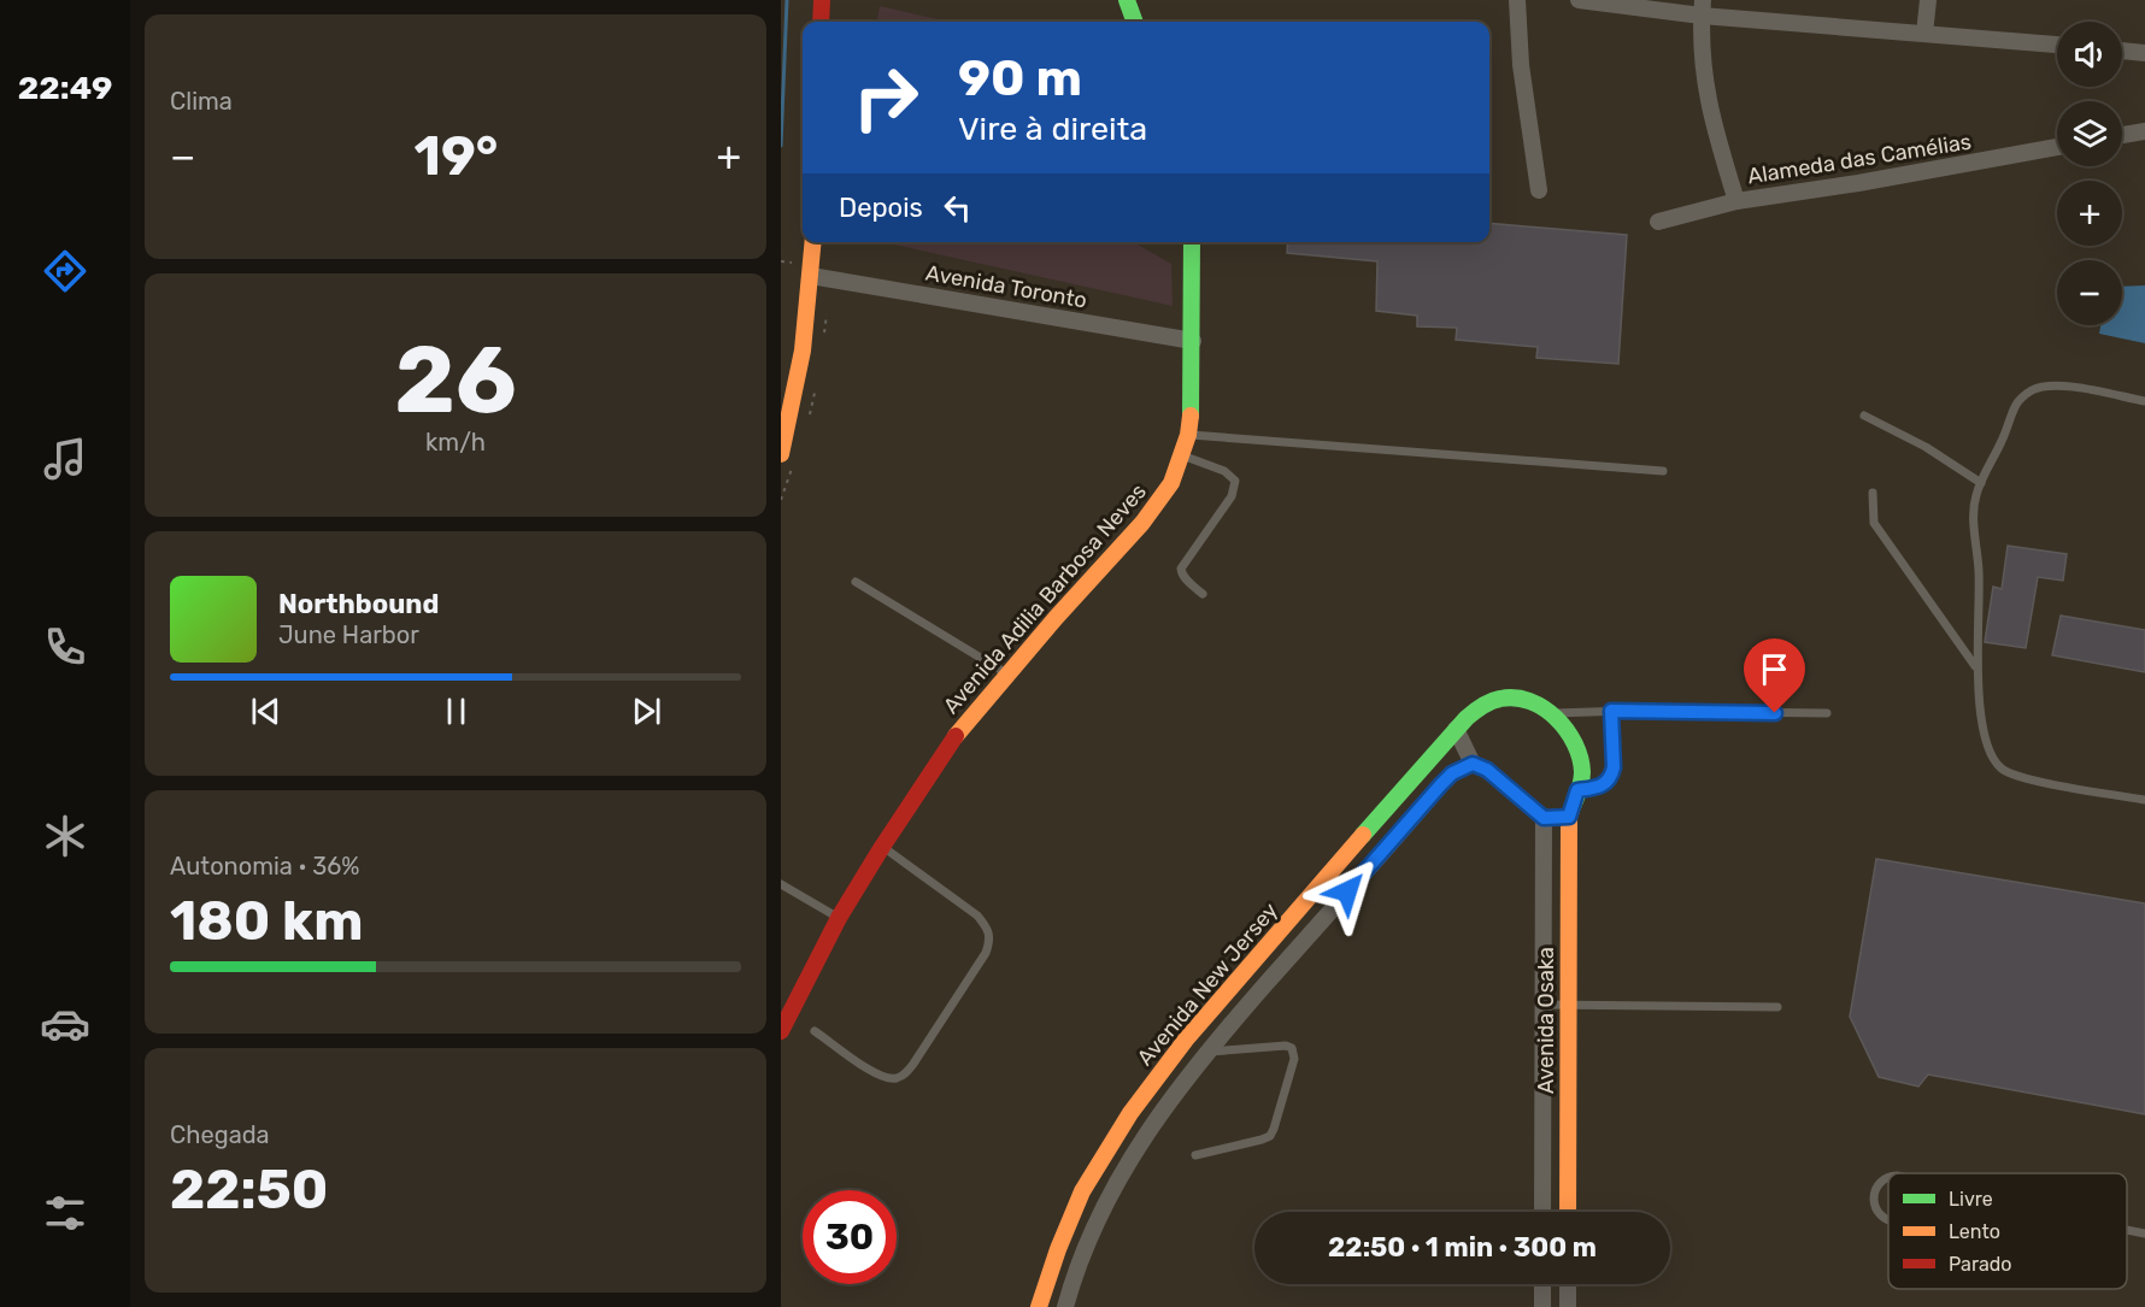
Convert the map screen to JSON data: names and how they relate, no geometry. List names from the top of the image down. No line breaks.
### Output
{"streets":{"street":["Alameda das Camélias","Avenida Toronto","Avenida Adilia Barbosa Neves","Avenida New Jersey","Avenida Osaka"]},"crossings":[["Avenida Toronto","Avenida Adilia Barbosa Neves"],["Avenida New Jersey","Avenida Osaka"]],"legend":["Livre","Lento","Parado"],"page":{"tabs":"22:49","tile":["Clima",["26","km/h"],["Autonomia · 36%","180 km"],["Chegada","22:50"]],"map_buttons":["+","−"],"turn":["90 m","Vire à direita"],"heat":["−","19°","+"],"then":"Depois","song":["Northbound","June Harbor"],"limit":"30","trip":"22:50 · 1 min · 300 m"}}
